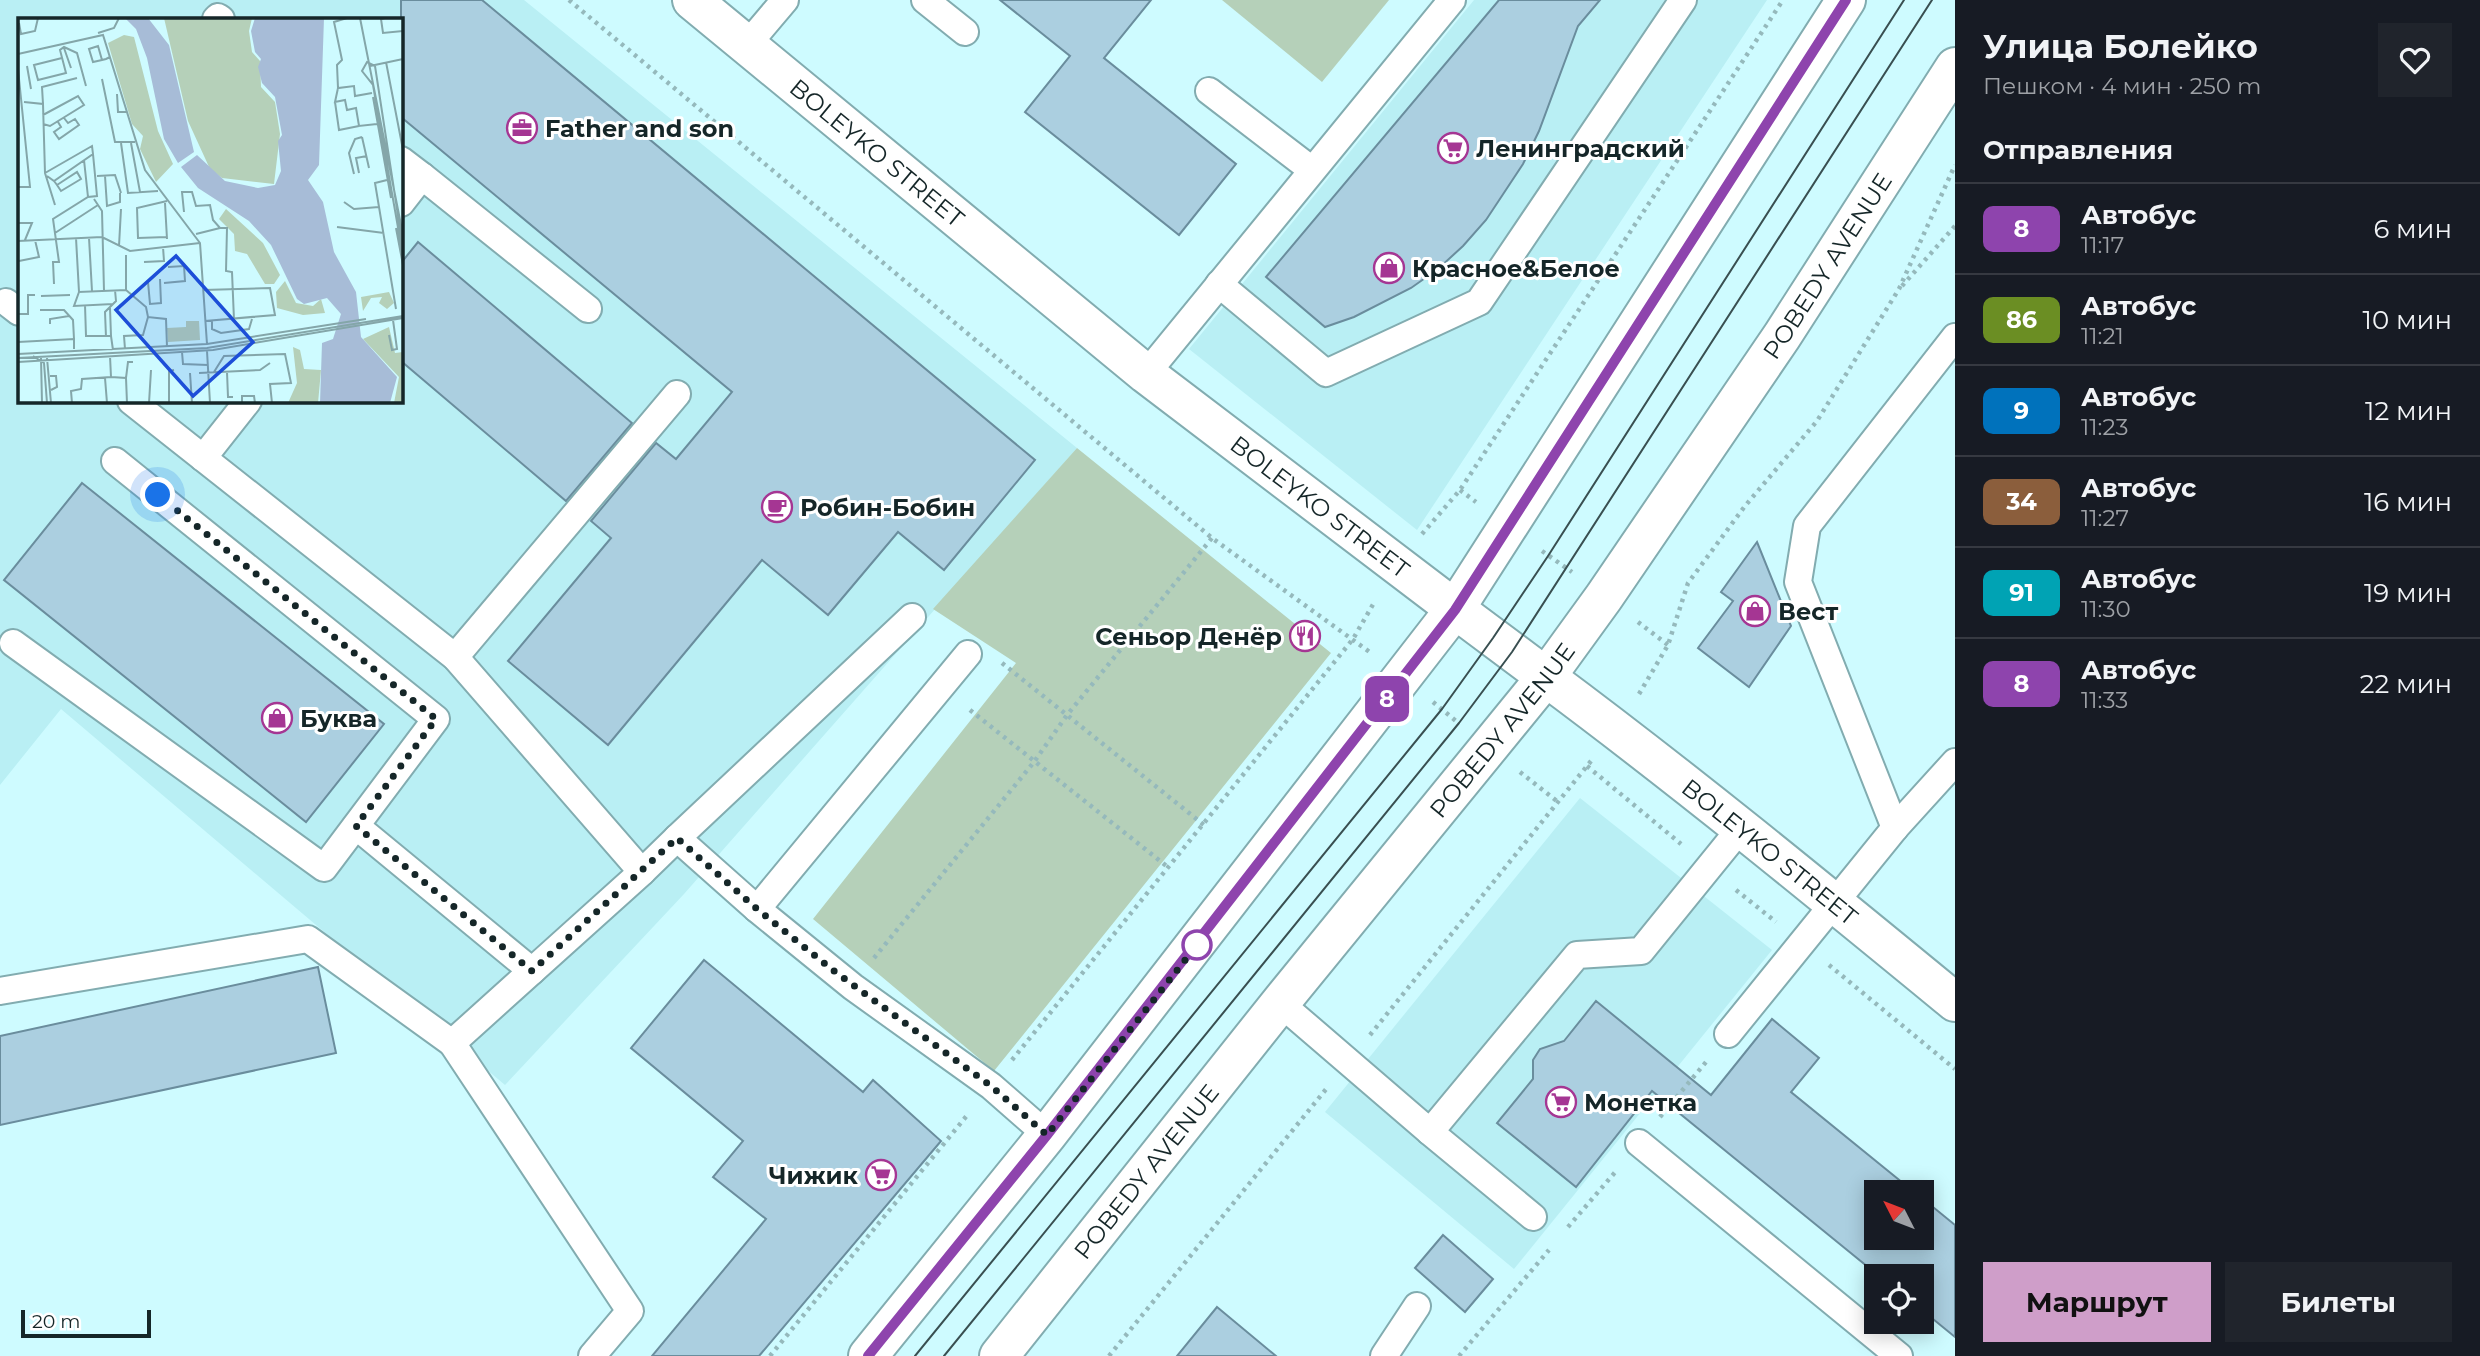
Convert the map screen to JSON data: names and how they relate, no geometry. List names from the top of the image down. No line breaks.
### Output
{"streets":{"main road":["BOLEYKO STREET","POBEDY AVENUE"]},"crossings":[["BOLEYKO STREET","POBEDY AVENUE"]],"places":{"office":["Father and son"],"supermarket":["Ленинградский","Монетка","Чижик"],"shop":["Красное&Белое","Вест","Буква"],"cafe":["Робин-Бобин"],"restaurant":["Сеньор Денёр"]},"lines":["bus line 8"],"scale_bar":"20 m","north":"top left","page":{"on_map":"8","heading":[["Улица Болейко","Пешком · 4 мин · 250 m"],"Отправления"],"list":[{"mark":"8","name":"Автобус","note":"11:17","value":"6 мин"},{"mark":"86","name":"Автобус","note":"11:21","value":"10 мин"},{"mark":"9","name":"Автобус","note":"11:23","value":"12 мин"},{"mark":"34","name":"Автобус","note":"11:27","value":"16 мин"},{"mark":"91","name":"Автобус","note":"11:30","value":"19 мин"},{"mark":"8","name":"Автобус","note":"11:33","value":"22 мин"}],"buttons":["Маршрут","Билеты"],"scale":"20 m"}}
